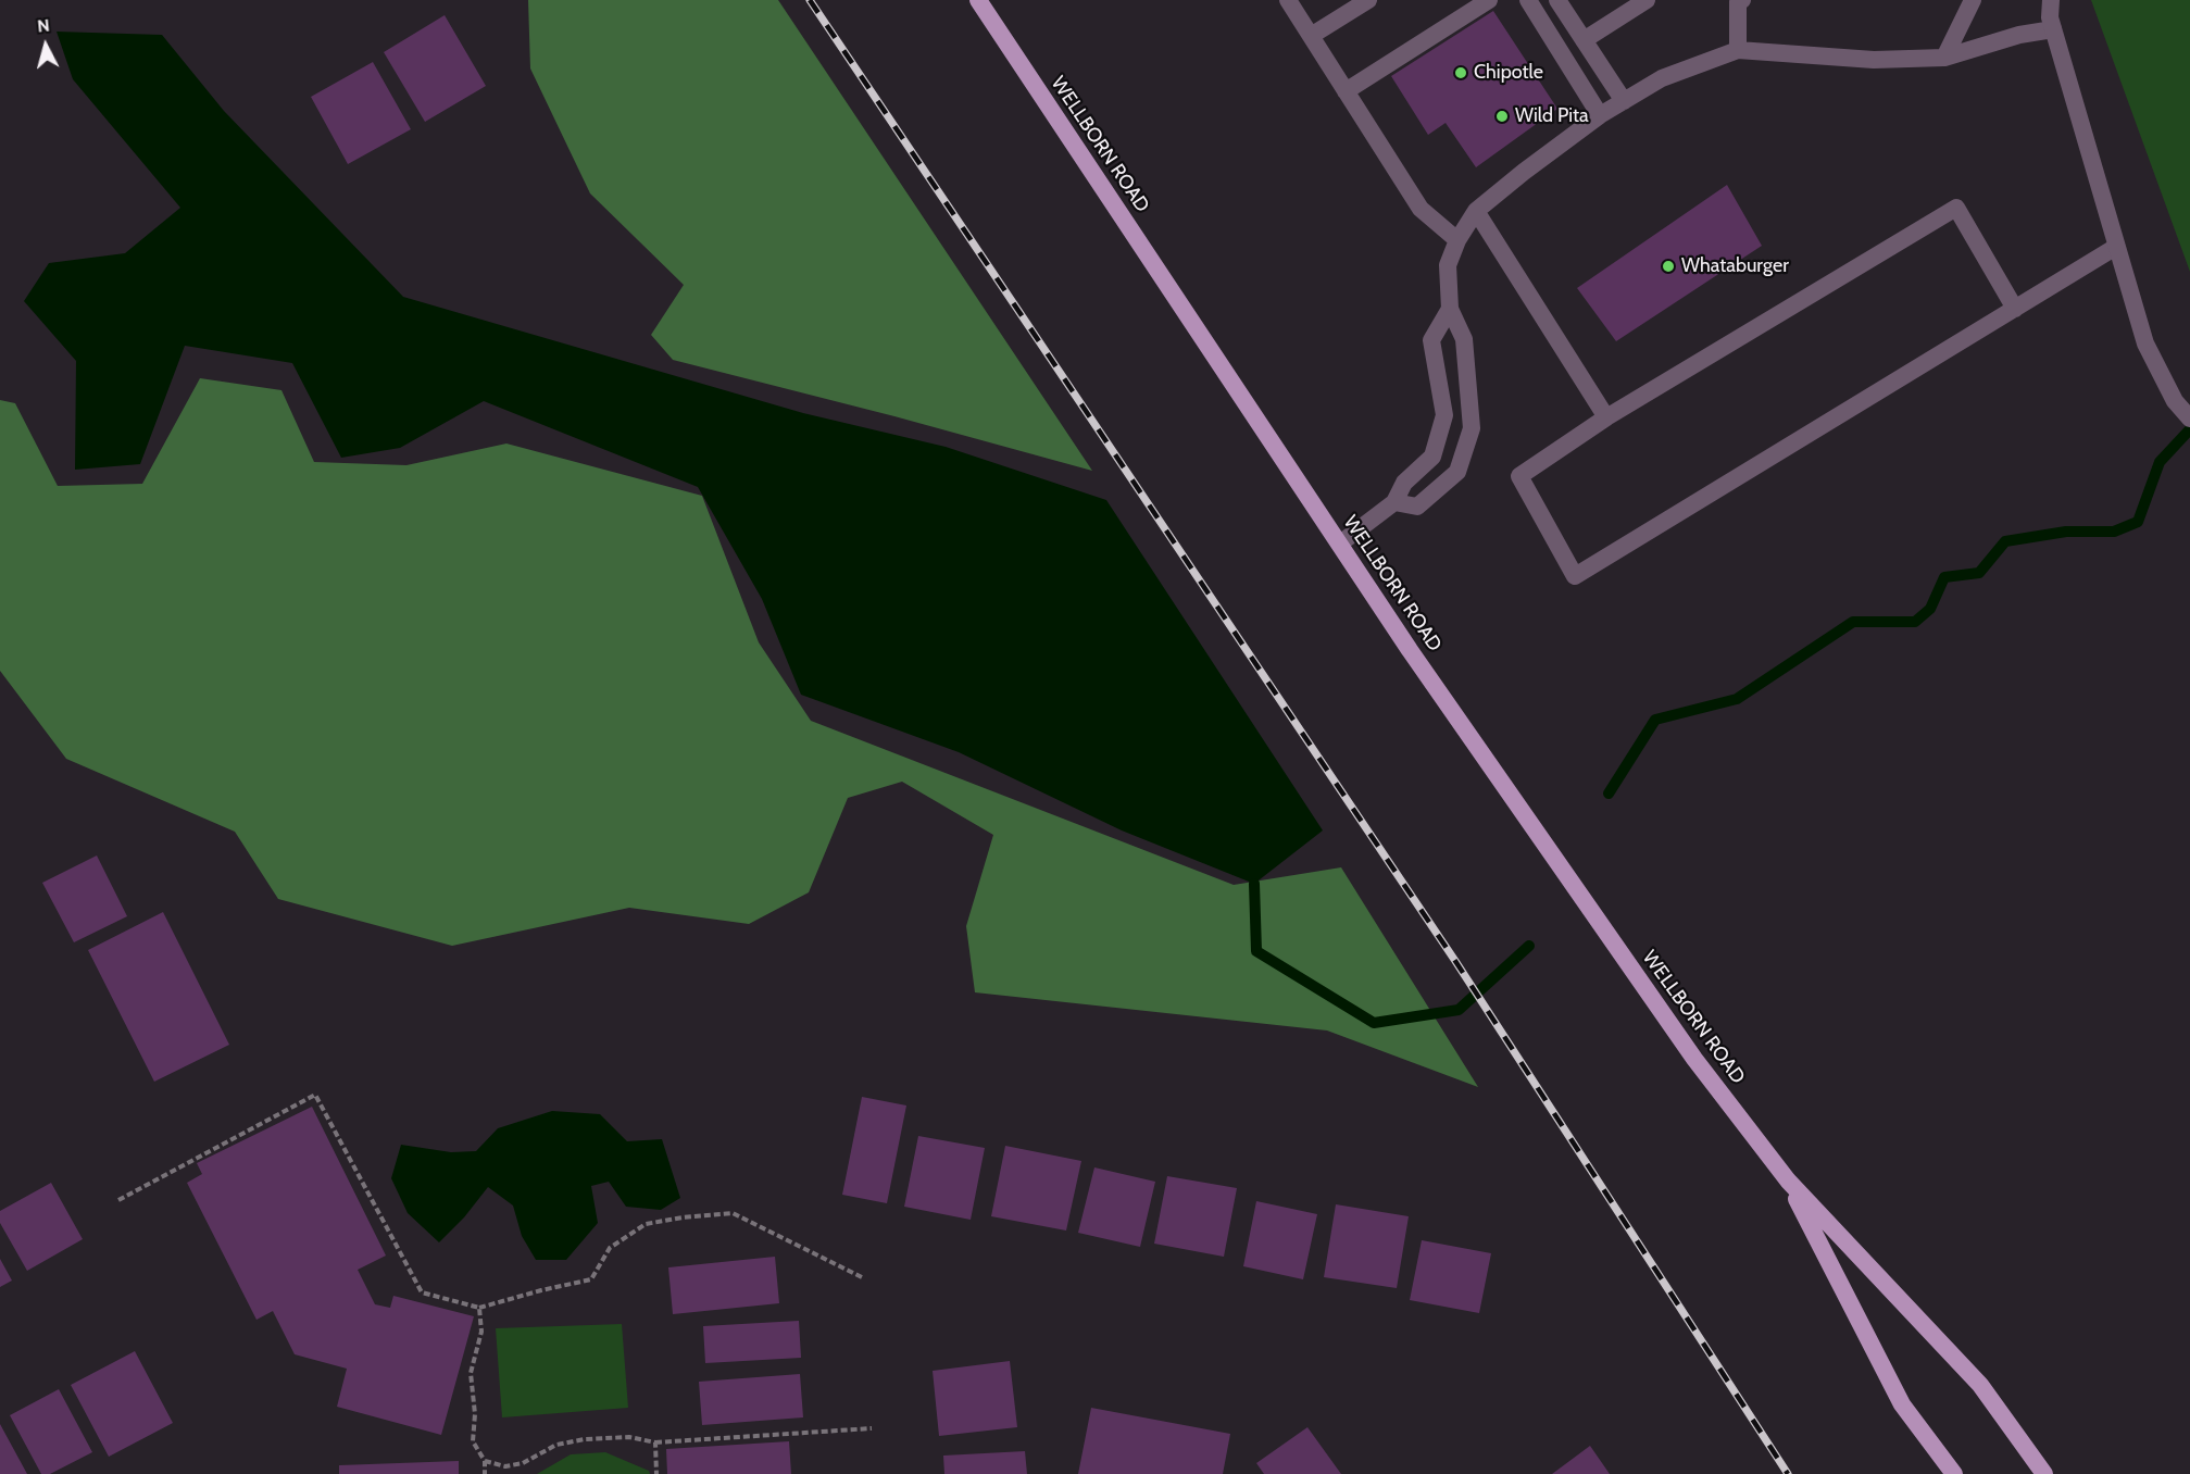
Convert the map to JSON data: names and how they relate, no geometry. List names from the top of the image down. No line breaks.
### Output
{"streets":{"main road":["WELLBORN ROAD"]},"places":["Chipotle","Wild Pita","Whataburger"],"north":"top"}
